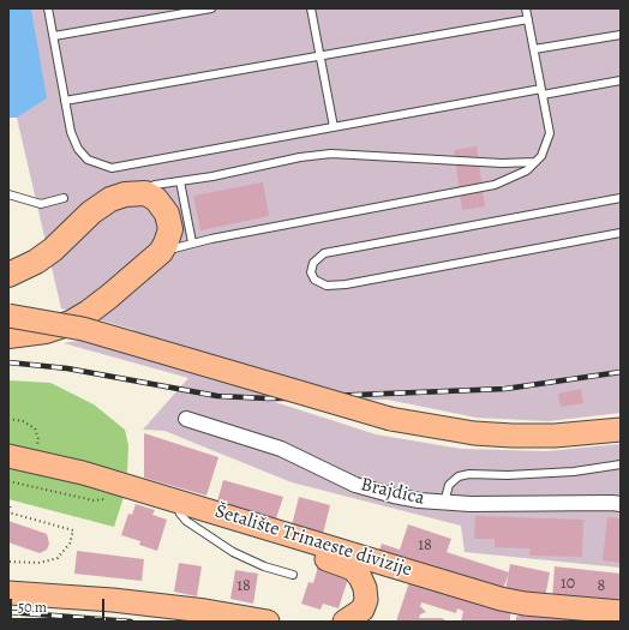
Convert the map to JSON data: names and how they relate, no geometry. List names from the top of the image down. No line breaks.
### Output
{"streets":{"main road":["Šetalište Trinaeste divizije"],"street":["Brajdica"]},"house_numbers":["18","10","18","8"],"scale_bar":"50 m"}
